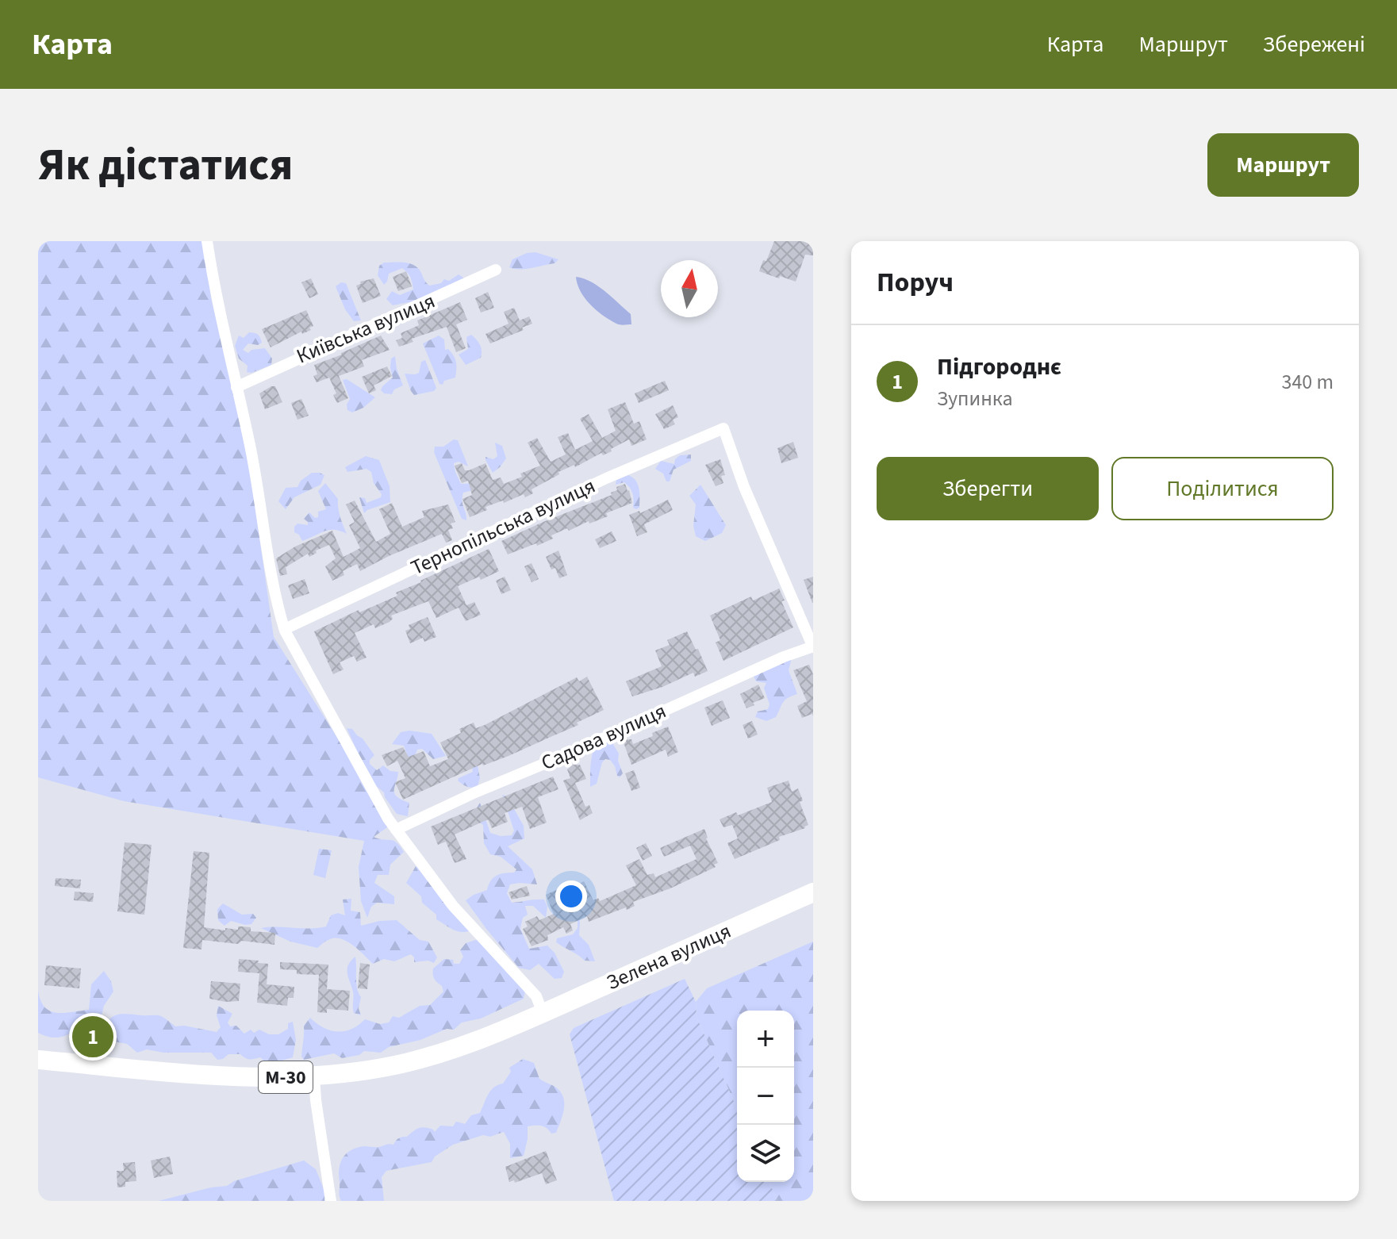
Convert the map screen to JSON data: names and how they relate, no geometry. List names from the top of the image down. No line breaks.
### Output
{"streets":{"highway":["Зелена вулиця","М-30"],"street":["Київська вулиця","Тернопільська вулиця","Садова вулиця"]},"crossings":[["Тернопільська вулиця","Садова вулиця"],["Зелена вулиця","М-30"]],"north":"top","page":{"header":"Карта","nav":["Карта","Маршрут","Збережені"],"buttons":["Маршрут",["Зберегти","Поділитися"]],"title":"Як дістатися","heading":"Поруч","list":[{"mark":"1","name":"Підгороднє","note":"Зупинка","value":"340 m"}],"map_buttons":["+","−"],"pins":"1"}}
